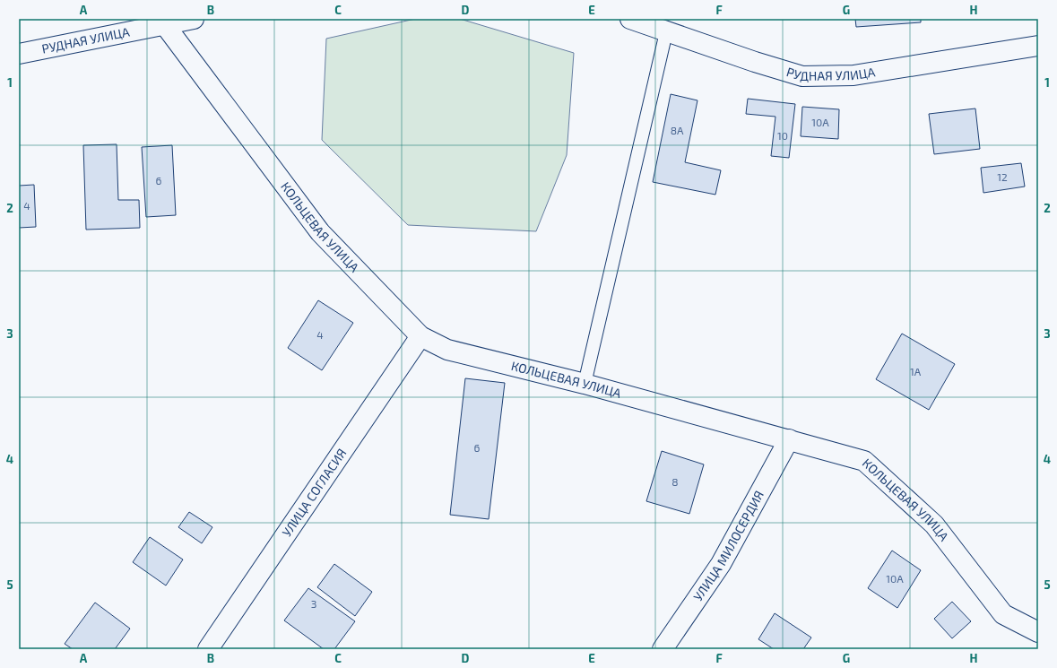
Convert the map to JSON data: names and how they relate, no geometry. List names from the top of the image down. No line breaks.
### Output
{"streets":{"street":["РУДНАЯ УЛИЦА","КОЛЬЦЕВАЯ УЛИЦА","УЛИЦА СОГЛАСИЯ","УЛИЦА МИЛОСЕРДИЯ"]},"crossings":[["РУДНАЯ УЛИЦА","КОЛЬЦЕВАЯ УЛИЦА"],["КОЛЬЦЕВАЯ УЛИЦА","УЛИЦА СОГЛАСИЯ"],["КОЛЬЦЕВАЯ УЛИЦА","УЛИЦА МИЛОСЕРДИЯ"]],"house_numbers":["10А","8А","10","12","6","4","4","1А","6","8","10А","3"],"grid":{"columns":["A","B","C","D","E","F","G","H"],"rows":["1","2","3","4","5"]}}
